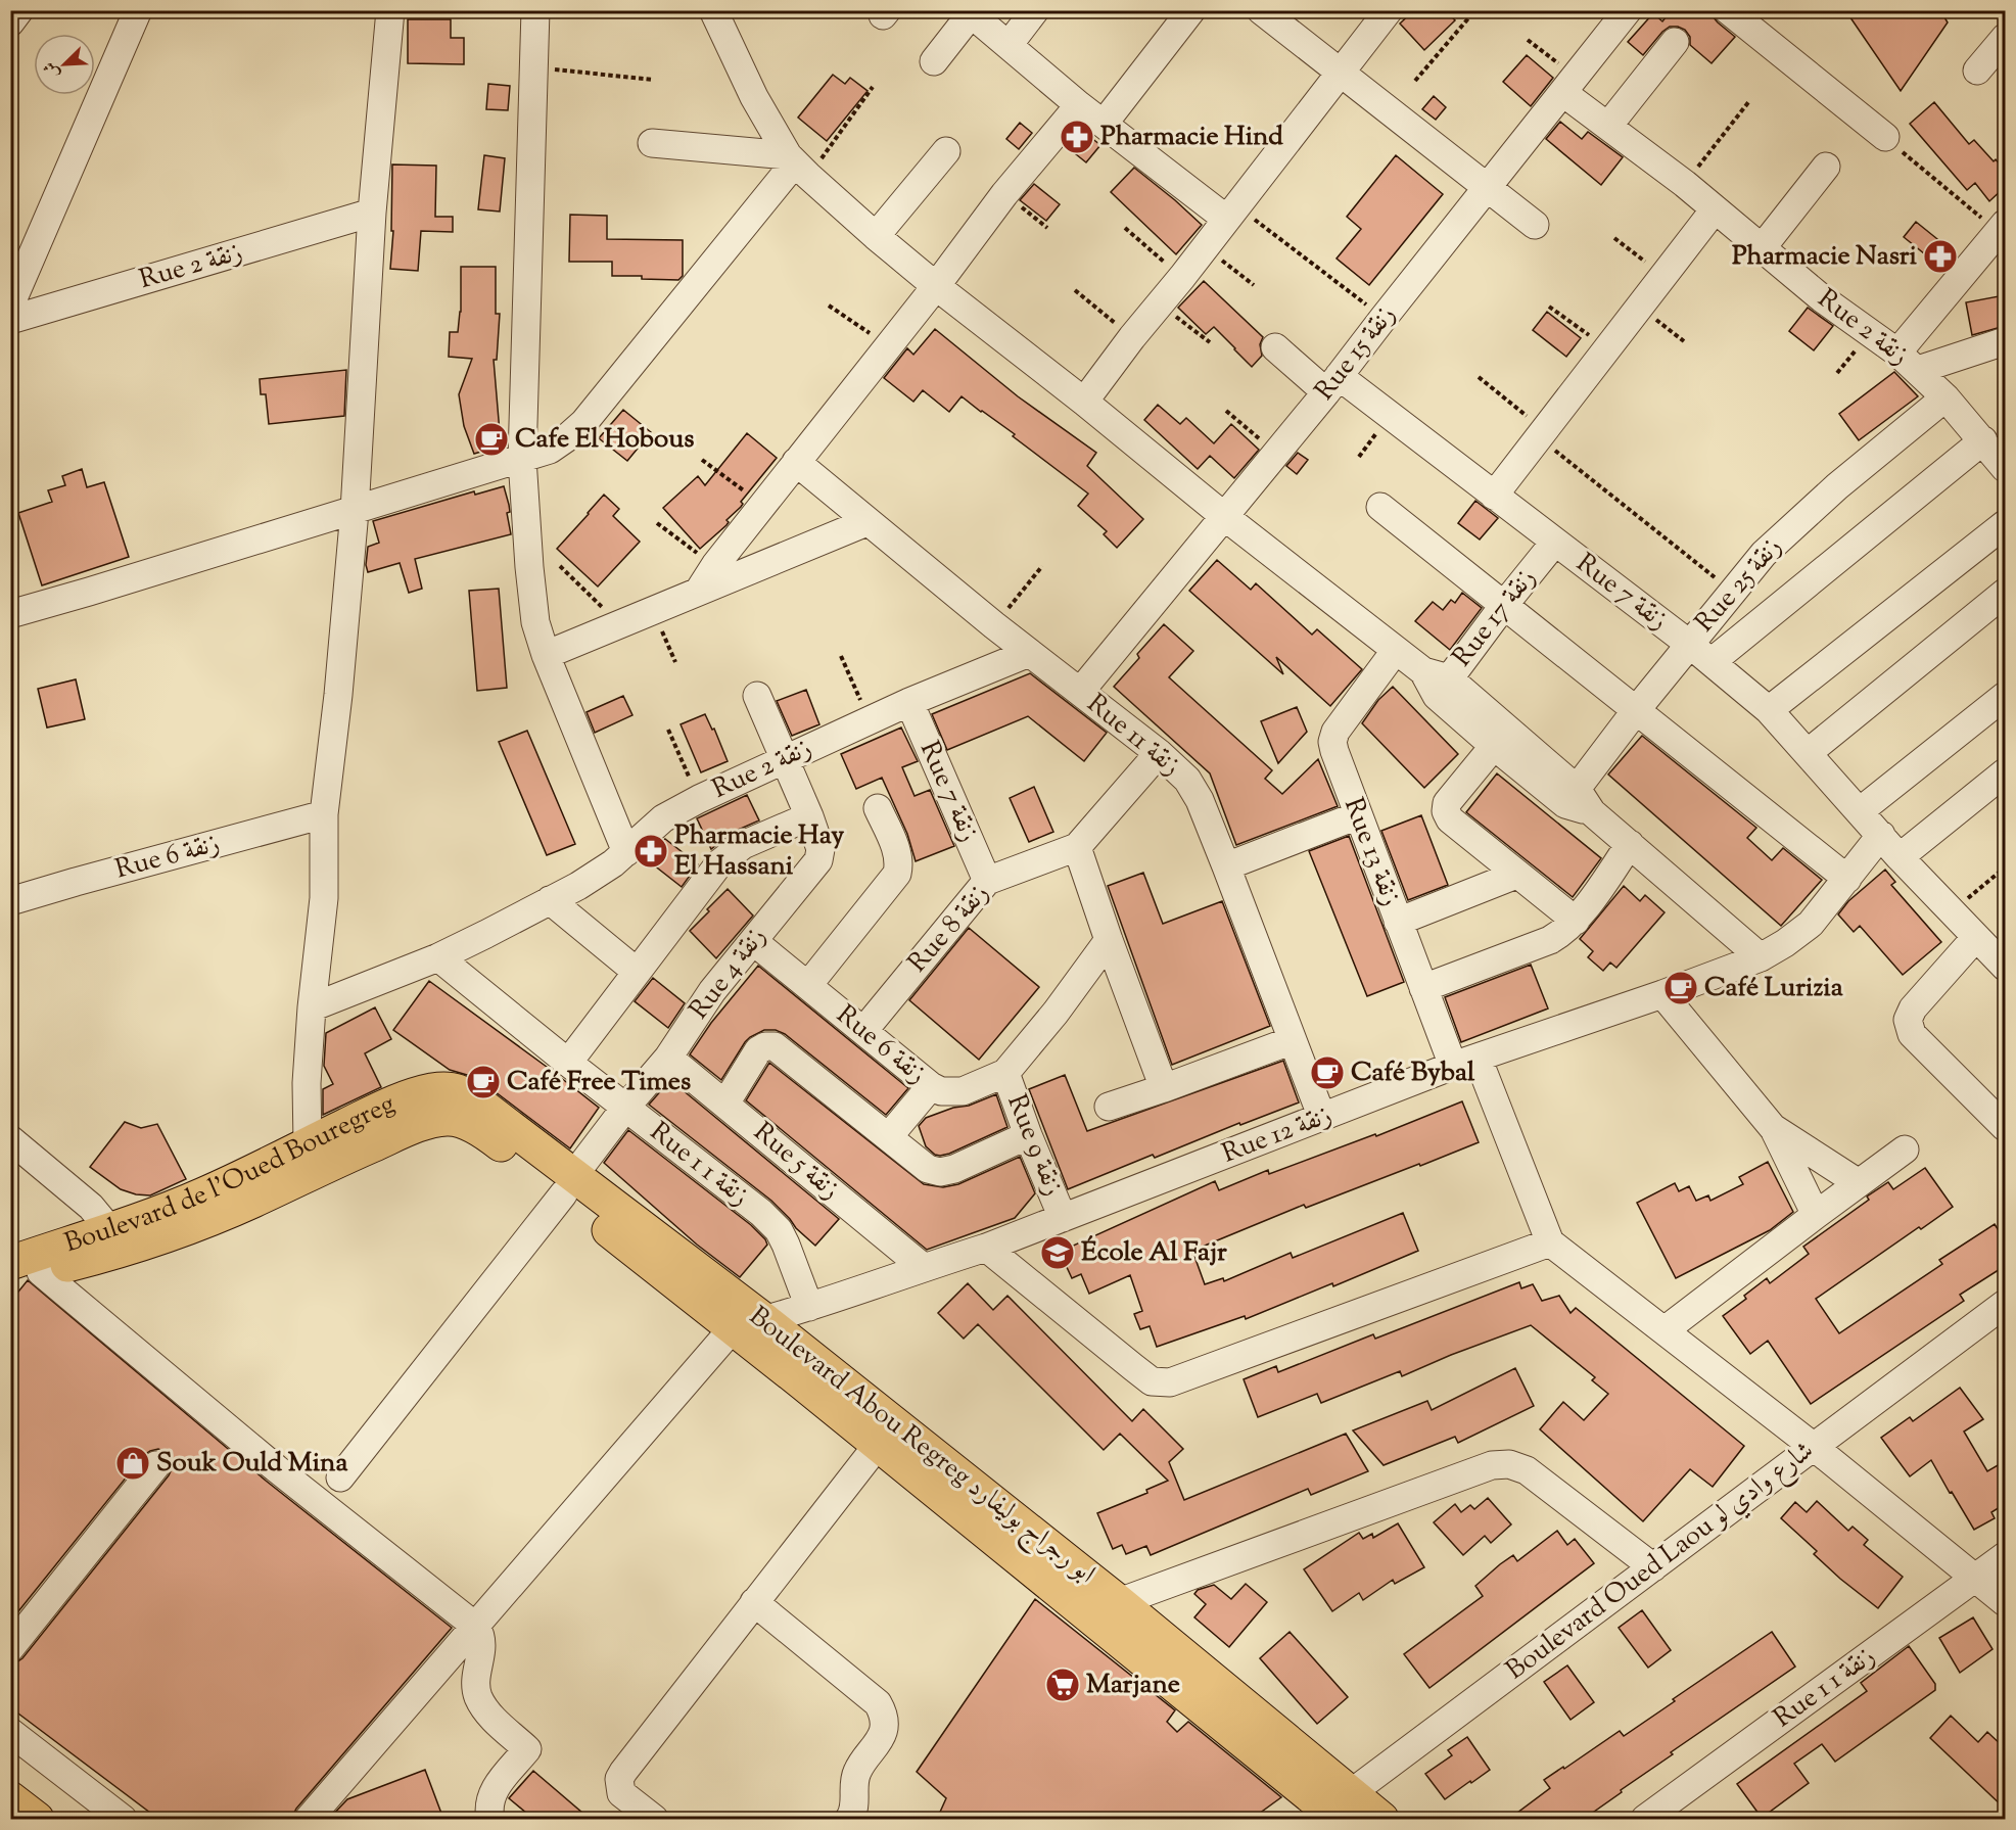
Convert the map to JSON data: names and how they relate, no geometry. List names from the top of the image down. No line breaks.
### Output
{"streets":{"main road":["Boulevard de l'Oued Bouregreg","Boulevard Abou Regreg ابو رجراج بوليفارد"],"street":["Rue 2 زنقة","Rue 15 زنقة","Rue 25 زنقة","Rue 7 زنقة","Rue 17 زنقة","Rue 11 زنقة","Rue 13 زنقة","Rue 6 زنقة","Rue 8 زنقة","Rue 4 زنقة","Rue 12 زنقة","Rue 9 زنقة","Rue 5 زنقة","Rue 1 زنقة 1","Boulevard Oued Laou شارع وادي لو"]},"crossings":[["Rue 2 زنقة","Rue 15 زنقة"],["Rue 2 زنقة","Rue 7 زنقة"],["Rue 2 زنقة","Rue 11 زنقة"],["Rue 2 زنقة","Rue 4 زنقة"],["Rue 2 زنقة","Rue 1 زنقة 1"],["Rue 15 زنقة","Rue 7 زنقة"],["Rue 15 زنقة","Rue 11 زنقة"],["Rue 25 زنقة","Rue 7 زنقة"],["Rue 7 زنقة","Rue 17 زنقة"],["Rue 7 زنقة","Rue 8 زنقة"],["Rue 7 زنقة","Rue 12 زنقة"],["Rue 11 زنقة","Rue 8 زنقة"],["Rue 11 زنقة","Rue 12 زنقة"],["Rue 13 زنقة","Rue 12 زنقة"],["Rue 6 زنقة","Rue 8 زنقة"],["Rue 6 زنقة","Rue 4 زنقة"],["Rue 6 زنقة","Rue 9 زنقة"],["Rue 4 زنقة","Rue 5 زنقة"],["Rue 4 زنقة","Rue 1 زنقة 1"],["Rue 4 زنقة","Boulevard Abou Regreg ابو رجراج بوليفارد"],["Rue 12 زنقة","Rue 9 زنقة"],["Rue 12 زنقة","Rue 5 زنقة"],["Rue 12 زنقة","Rue 1 زنقة 1"],["Rue 12 زنقة","Boulevard Abou Regreg ابو رجراج بوليفارد"],["Boulevard de l'Oued Bouregreg","Boulevard Abou Regreg ابو رجراج بوليفارد"],["Boulevard Abou Regreg ابو رجراج بوليفارد","Boulevard Oued Laou شارع وادي لو"]],"places":{"pharmacy":["Pharmacie Hind","Pharmacie Nasri","Pharmacie Hay El Hassani"],"cafe":["Cafe El Hobous","Café Lurizia","Café Bybal","Café Free Times"],"school or university":["École Al Fajr"],"shop":["Souk Ould Mina"],"supermarket":["Marjane"]},"north":"bottom left"}
